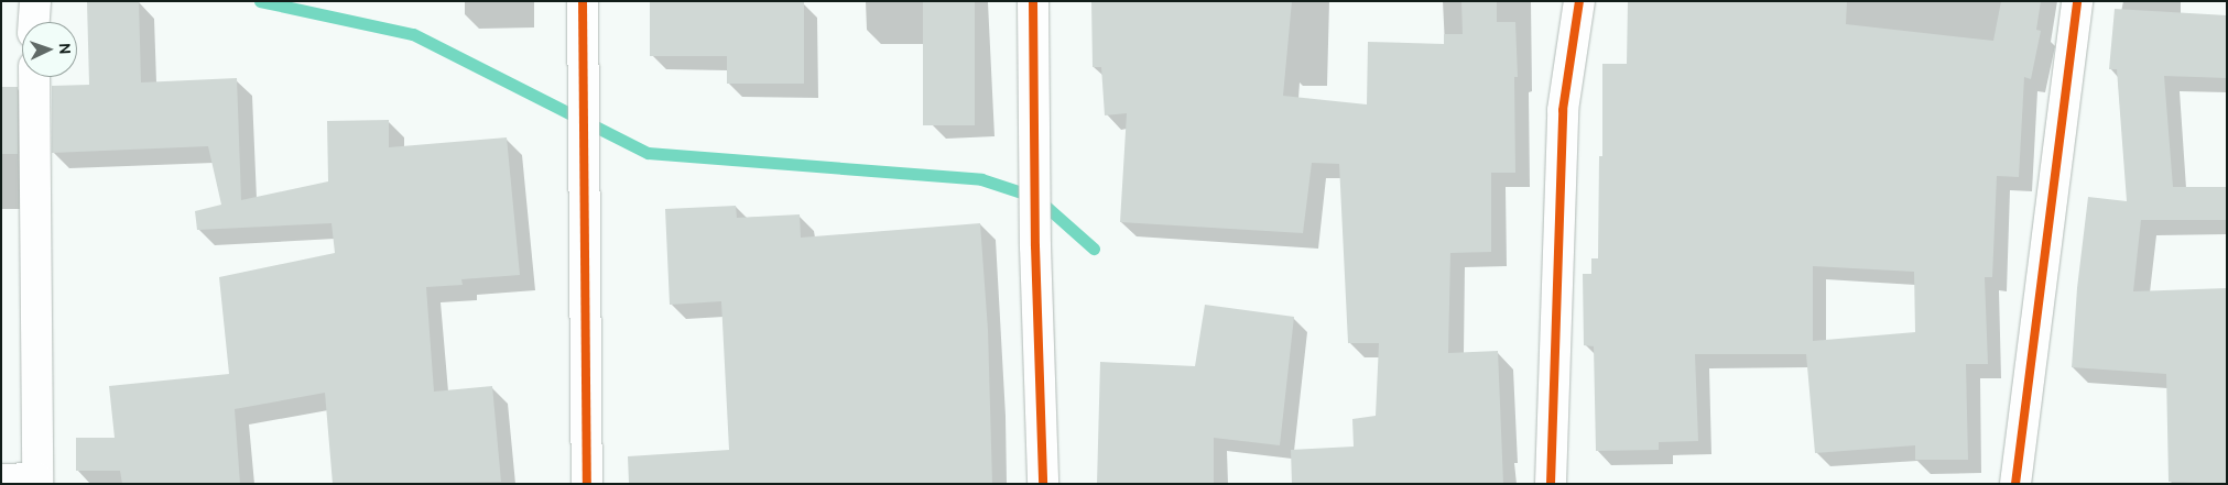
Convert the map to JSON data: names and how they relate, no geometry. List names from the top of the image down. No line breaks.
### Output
{"north":"right"}
